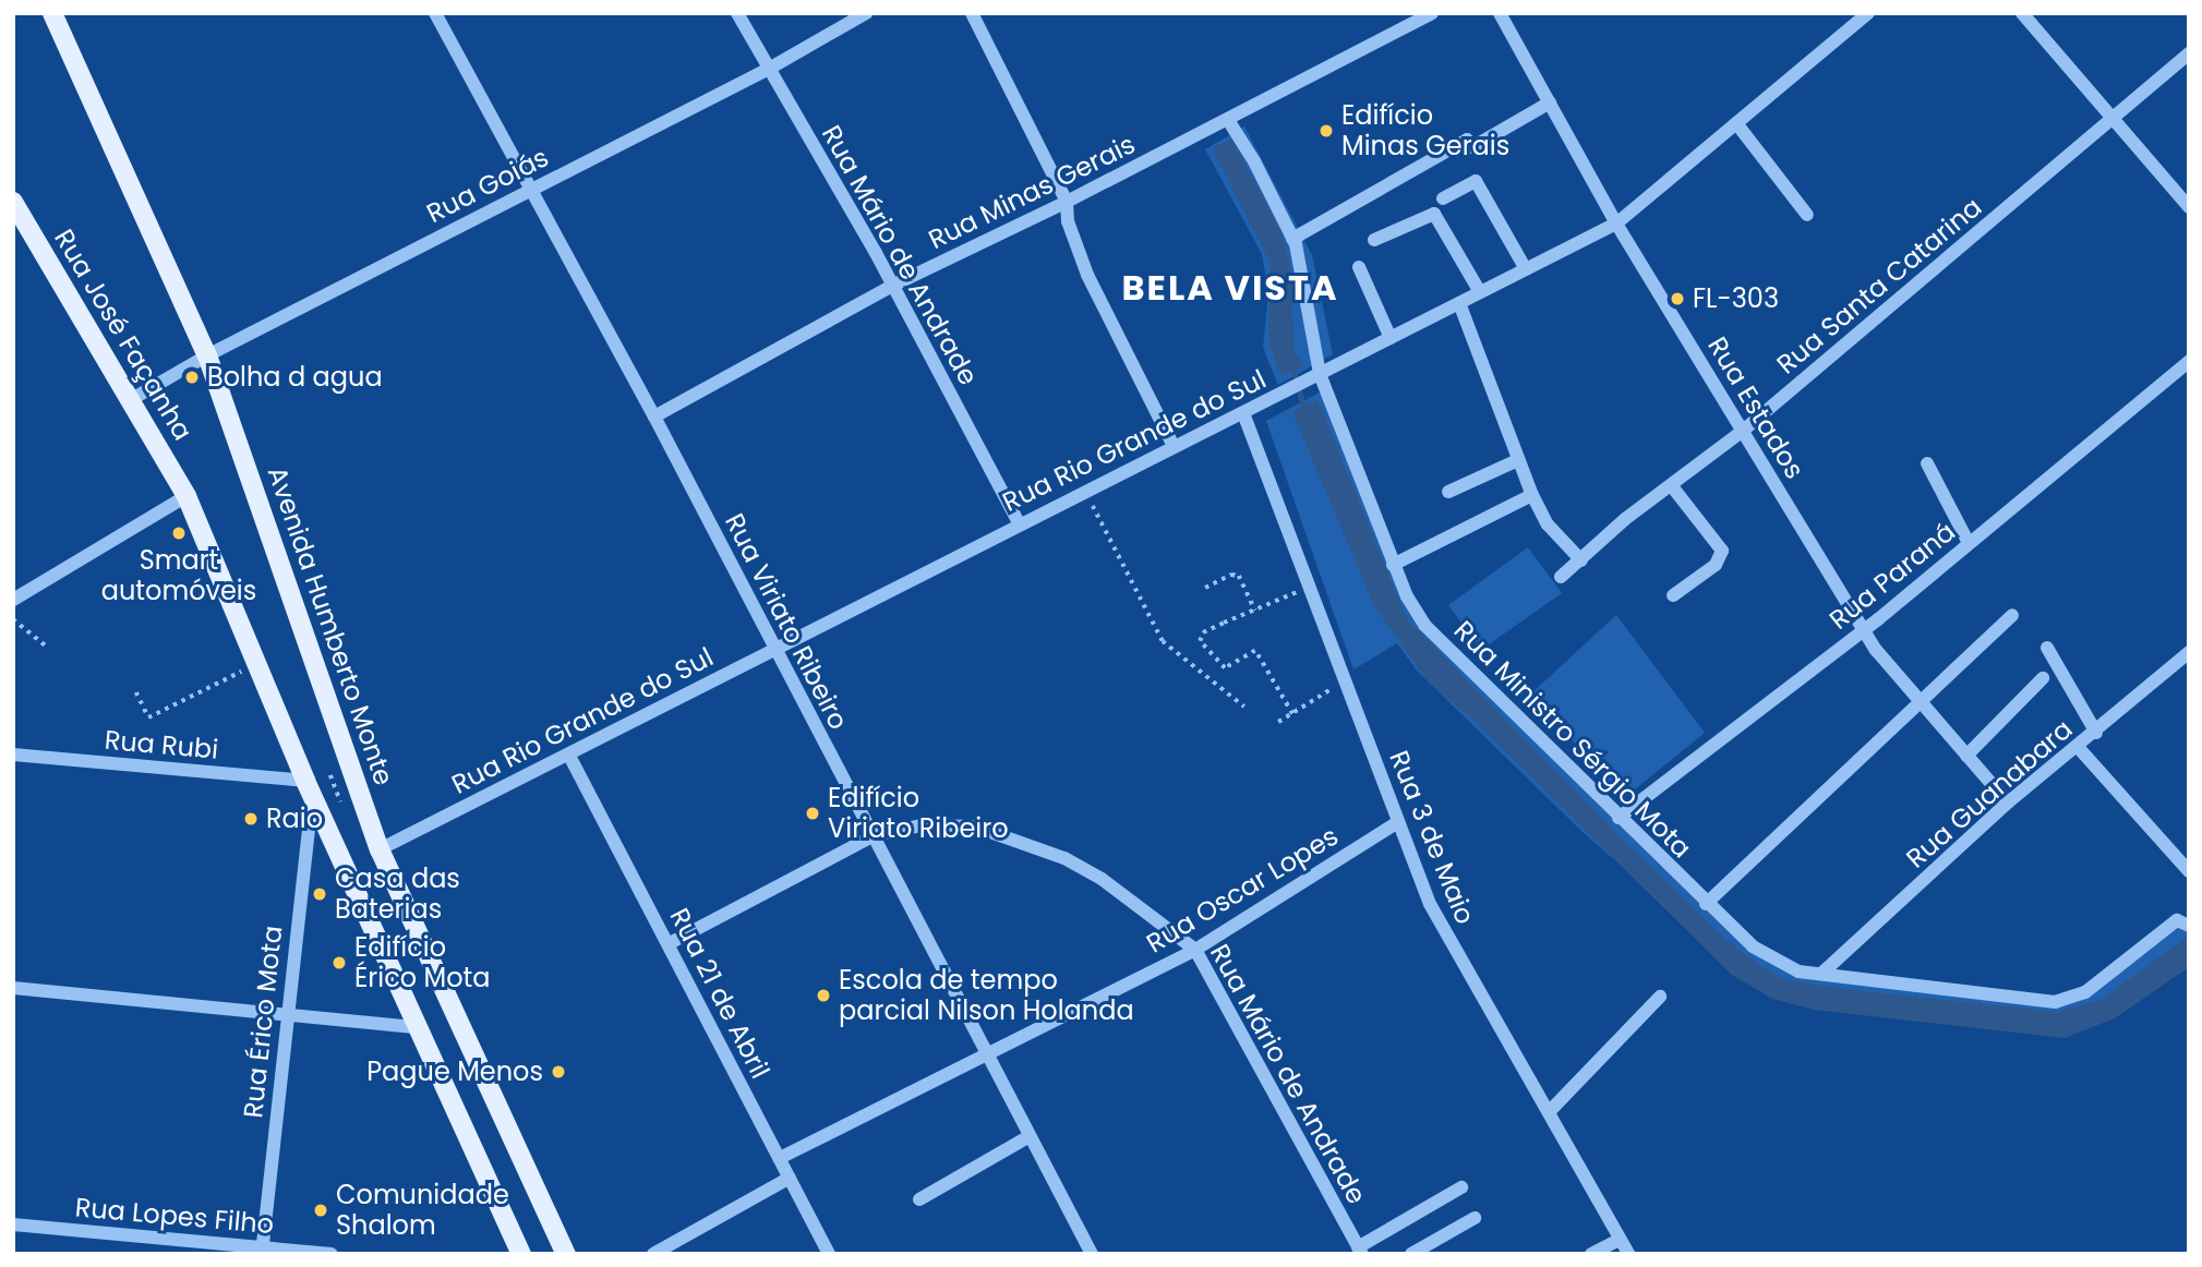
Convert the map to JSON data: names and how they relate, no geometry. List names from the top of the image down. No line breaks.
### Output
{"streets":{"main road":["Rua José Façanha","Avenida Humberto Monte"],"street":["Rua Goiás","Rua Minas Gerais","Rua Mário de Andrade","Rua Santa Catarina","Rua Estados","Rua Rio Grande do Sul","Rua Paraná","Rua Viriato Ribeiro","Rua Ministro Sérgio Mota","Rua Rubi","Rua Guanabara","Rua 3 de Maio","Rua Oscar Lopes","Rua 21 de Abril","Rua Érico Mota","Rua Lopes Filho"]},"crossings":[["Rua Goiás","Rua Mário de Andrade"],["Rua Goiás","Rua José Façanha"],["Rua Goiás","Rua Viriato Ribeiro"],["Rua Goiás","Avenida Humberto Monte"],["Rua Minas Gerais","Rua Mário de Andrade"],["Rua Minas Gerais","Rua Viriato Ribeiro"],["Rua Minas Gerais","Rua Ministro Sérgio Mota"],["Rua Mário de Andrade","Rua Rio Grande do Sul"],["Rua Mário de Andrade","Rua Viriato Ribeiro"],["Rua Mário de Andrade","Rua Oscar Lopes"],["Rua Mário de Andrade","Rua 21 de Abril"],["Rua Santa Catarina","Rua Estados"],["Rua Estados","Rua Rio Grande do Sul"],["Rua Estados","Rua Paraná"],["Rua Estados","Rua Guanabara"],["Rua Rio Grande do Sul","Rua Viriato Ribeiro"],["Rua Rio Grande do Sul","Avenida Humberto Monte"],["Rua Rio Grande do Sul","Rua Ministro Sérgio Mota"],["Rua Rio Grande do Sul","Rua 3 de Maio"],["Rua Rio Grande do Sul","Rua 21 de Abril"],["Rua Paraná","Rua Ministro Sérgio Mota"],["Rua Viriato Ribeiro","Rua Oscar Lopes"],["Rua Ministro Sérgio Mota","Rua Guanabara"],["Rua Rubi","Rua Érico Mota"],["Rua 3 de Maio","Rua Oscar Lopes"],["Rua Oscar Lopes","Rua 21 de Abril"],["Rua Érico Mota","Rua Lopes Filho"]],"districts":["BELA VISTA"],"places":["Edifício Minas Gerais","FL-303","Bolha d agua","Smart automóveis","Edifício Viriato Ribeiro","Raio","Casa das Baterias","Edifício Érico Mota","Escola de tempo parcial Nilson Holanda","Pague Menos","Comunidade Shalom"]}
